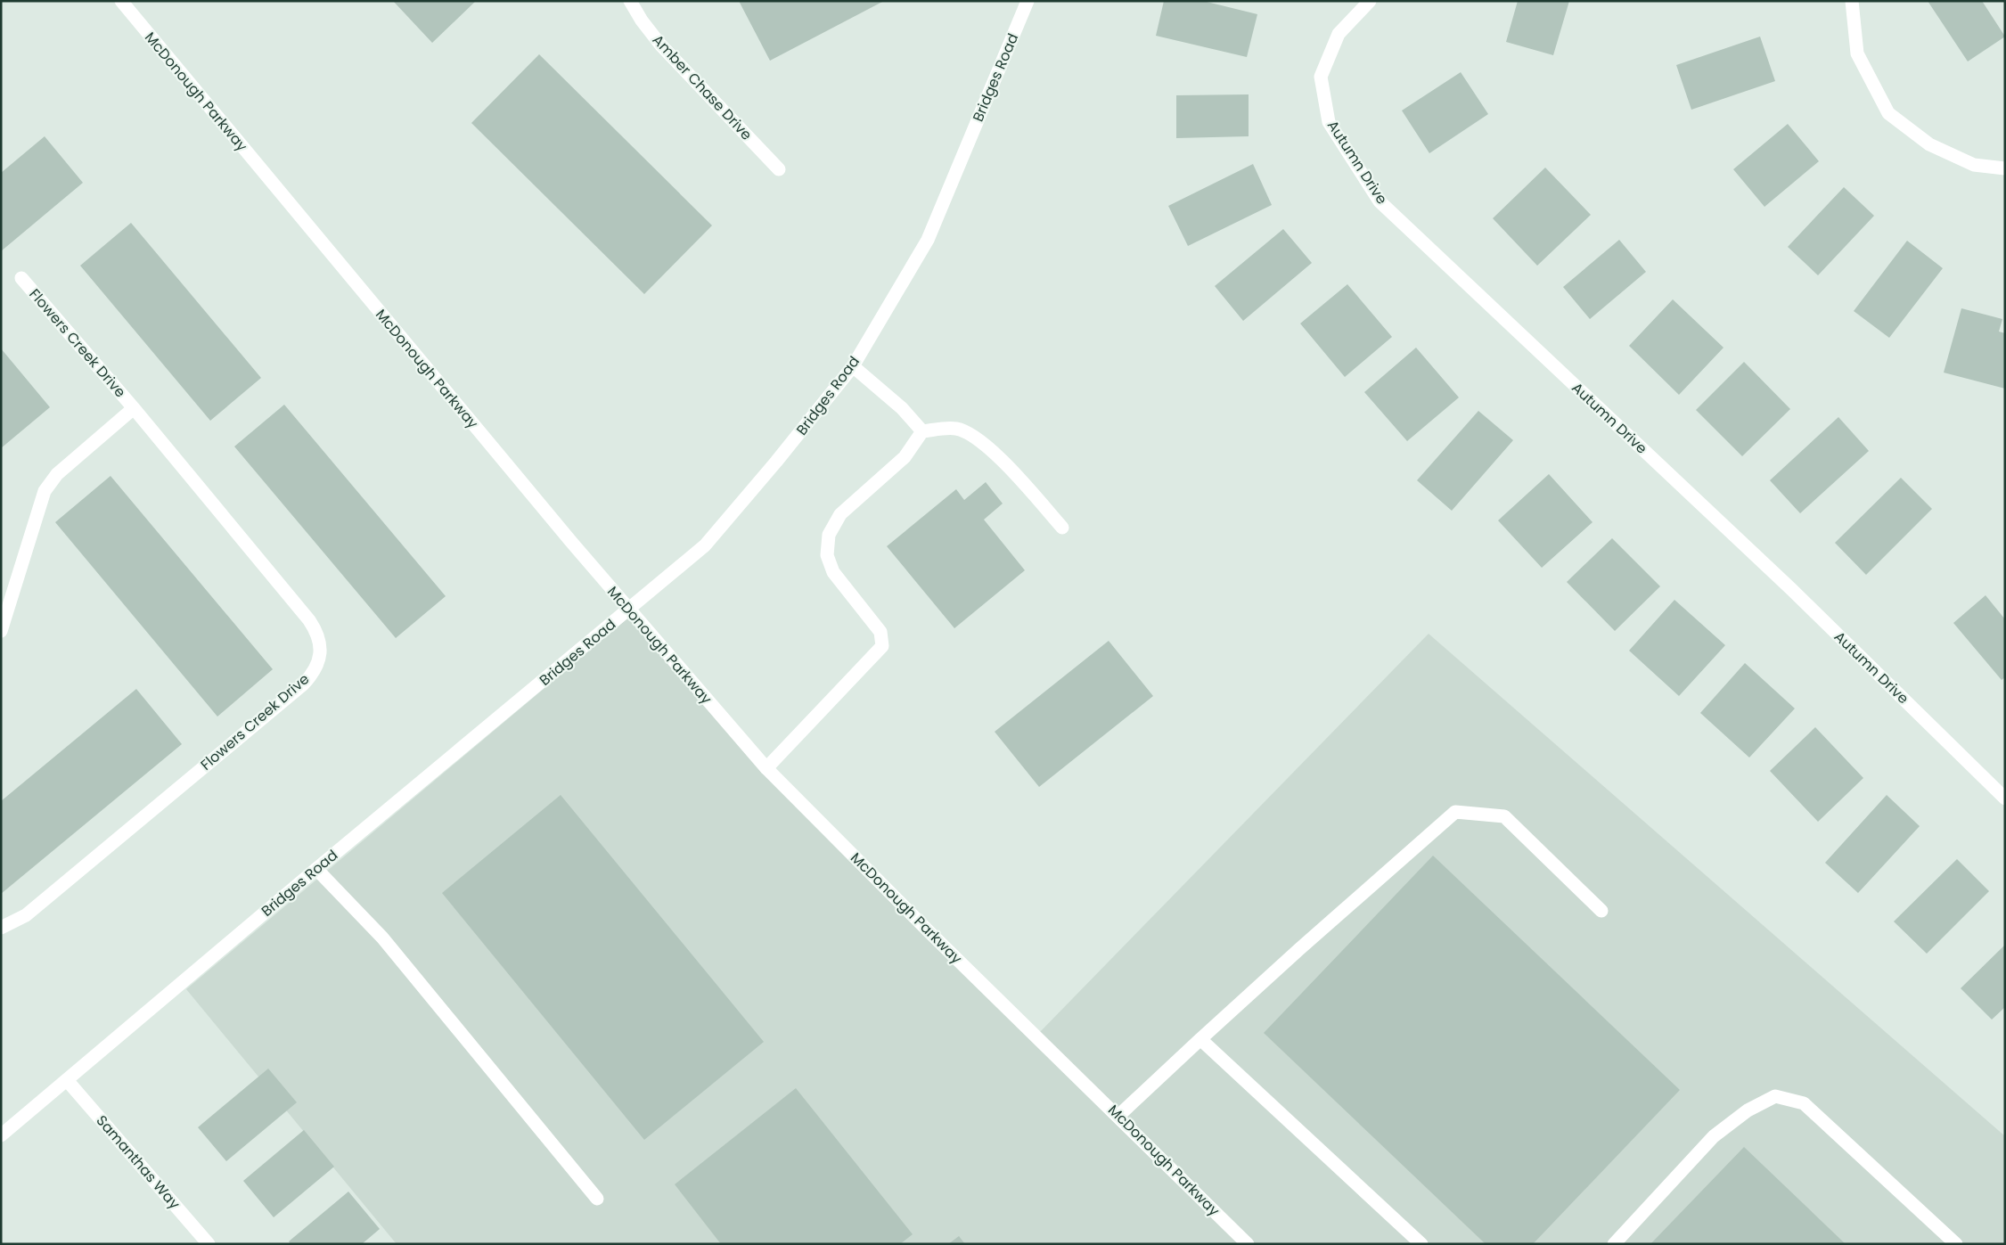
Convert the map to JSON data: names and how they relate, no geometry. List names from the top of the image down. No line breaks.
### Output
{"streets":{"street":["Bridges Road","Amber Chase Drive","McDonough Parkway","Autumn Drive","Flowers Creek Drive","Samanthas Way"]},"crossings":[["Bridges Road","McDonough Parkway"],["Bridges Road","Samanthas Way"]]}
